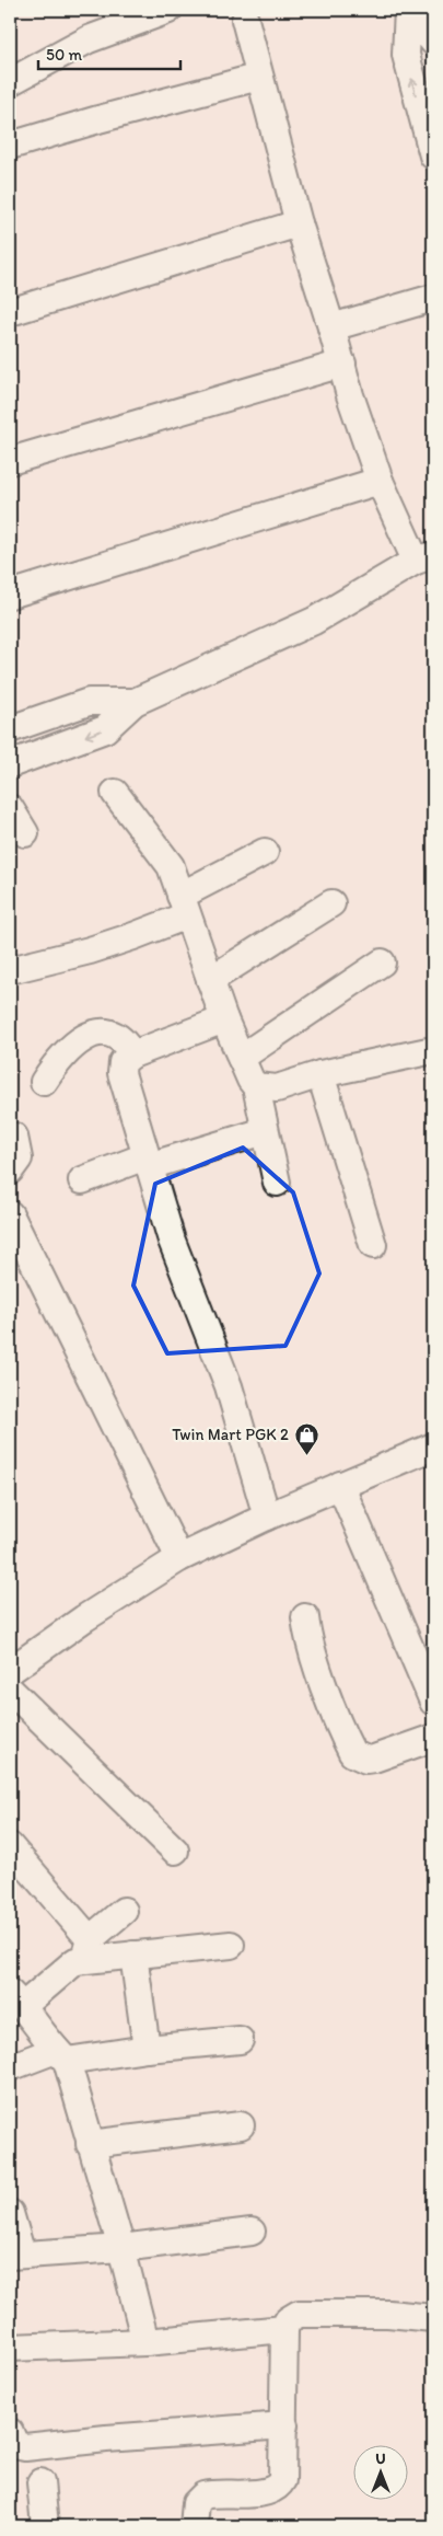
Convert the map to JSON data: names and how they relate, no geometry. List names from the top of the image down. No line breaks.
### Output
{"places":{"shop":["Twin Mart PGK 2"]},"scale_bar":"50 m","north":"top"}
